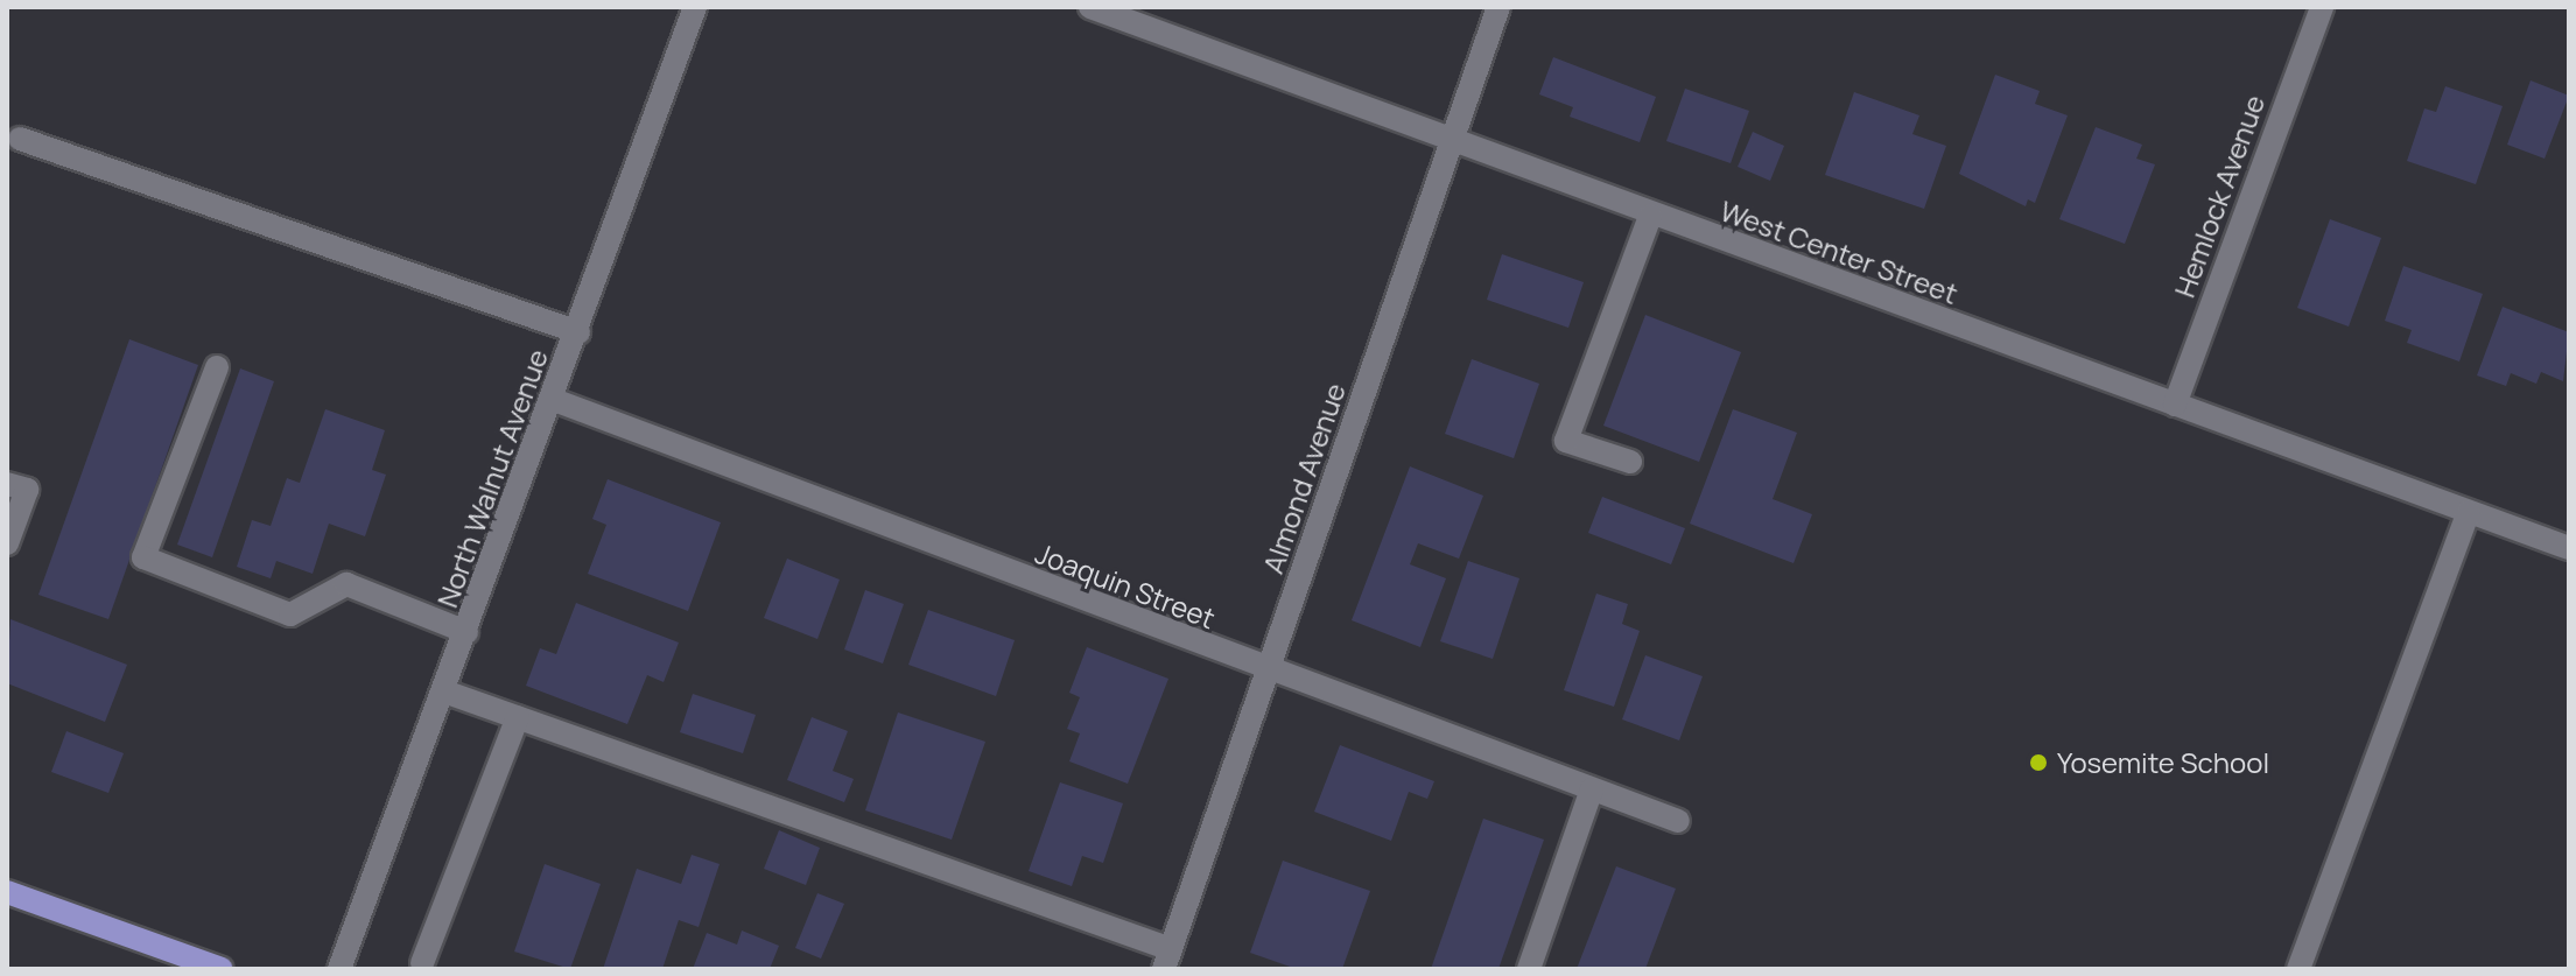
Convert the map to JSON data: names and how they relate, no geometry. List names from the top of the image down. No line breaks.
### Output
{"streets":{"street":["Hemlock Avenue","West Center Street","North Walnut Avenue","Almond Avenue","Joaquin Street"]},"crossings":[["Hemlock Avenue","West Center Street"],["West Center Street","Almond Avenue"],["North Walnut Avenue","Joaquin Street"],["Almond Avenue","Joaquin Street"]],"places":["Yosemite School"]}
